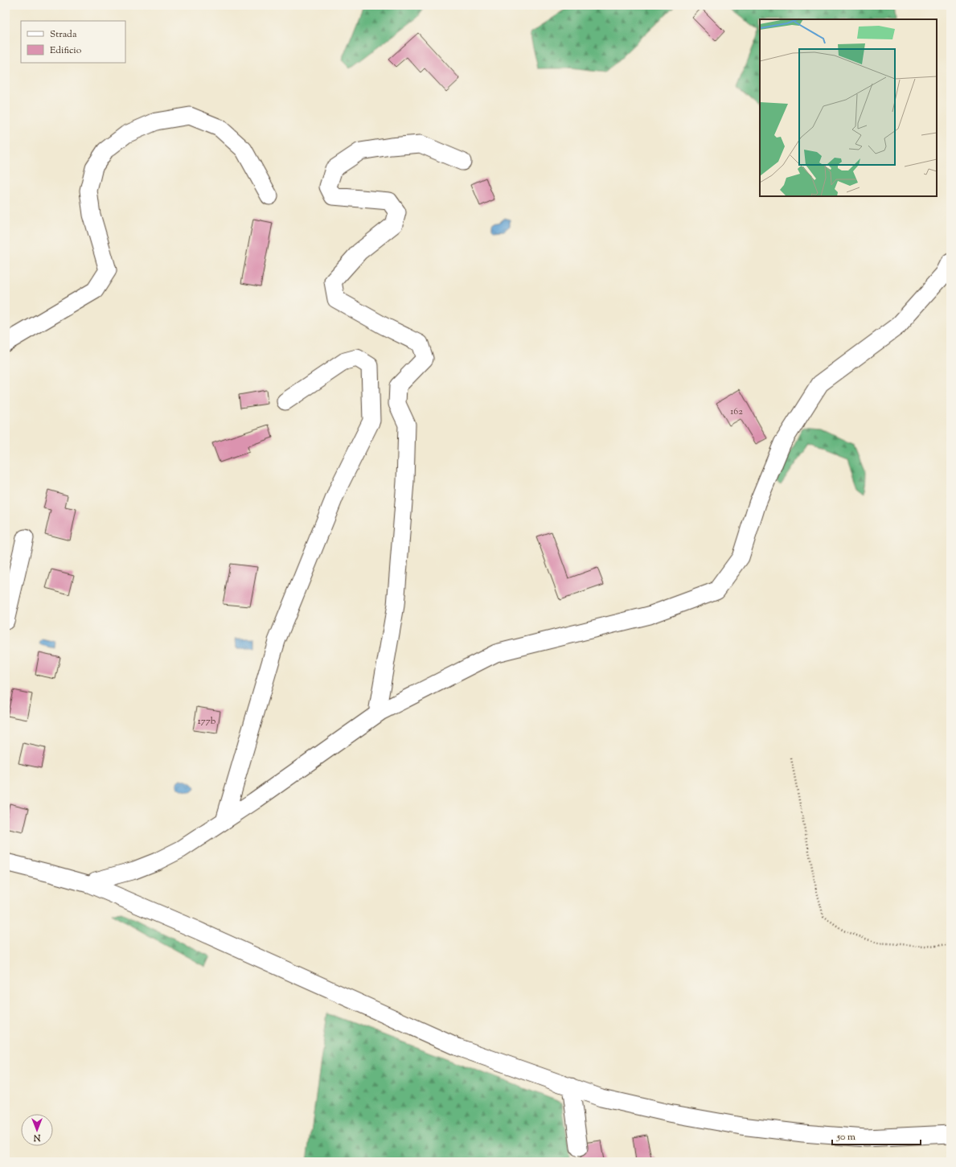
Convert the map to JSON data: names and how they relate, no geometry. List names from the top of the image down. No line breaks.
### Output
{"house_numbers":["162","177b"],"legend":["Strada","Edificio"],"scale_bar":"50 m","north":"bottom"}
